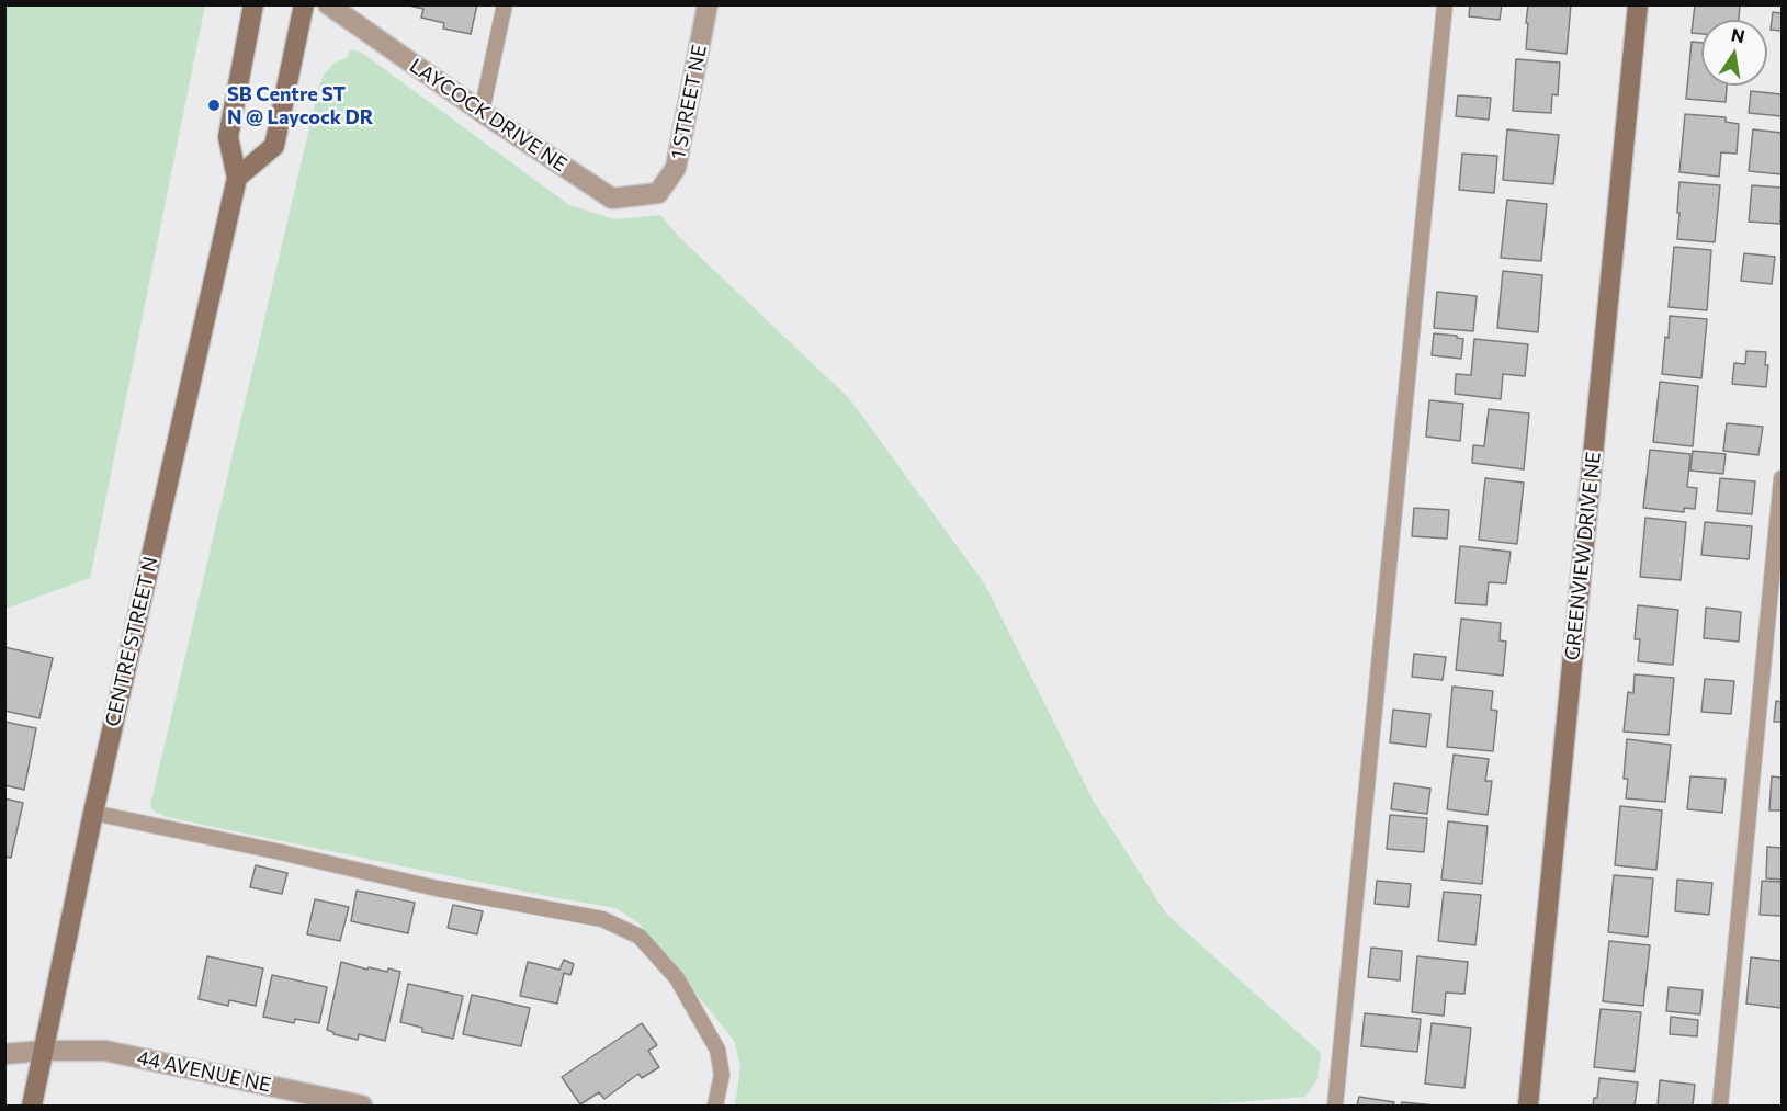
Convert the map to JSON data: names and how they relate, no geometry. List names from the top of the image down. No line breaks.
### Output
{"streets":{"main road":["GREENVIEW DRIVE NE","CENTRE STREET N"],"street":["1 STREET NE","LAYCOCK DRIVE NE","44 AVENUE NE"]},"crossings":[["1 STREET NE","LAYCOCK DRIVE NE"],["CENTRE STREET N","44 AVENUE NE"]],"places":["SB Centre ST N @ Laycock DR"],"north":"top"}
